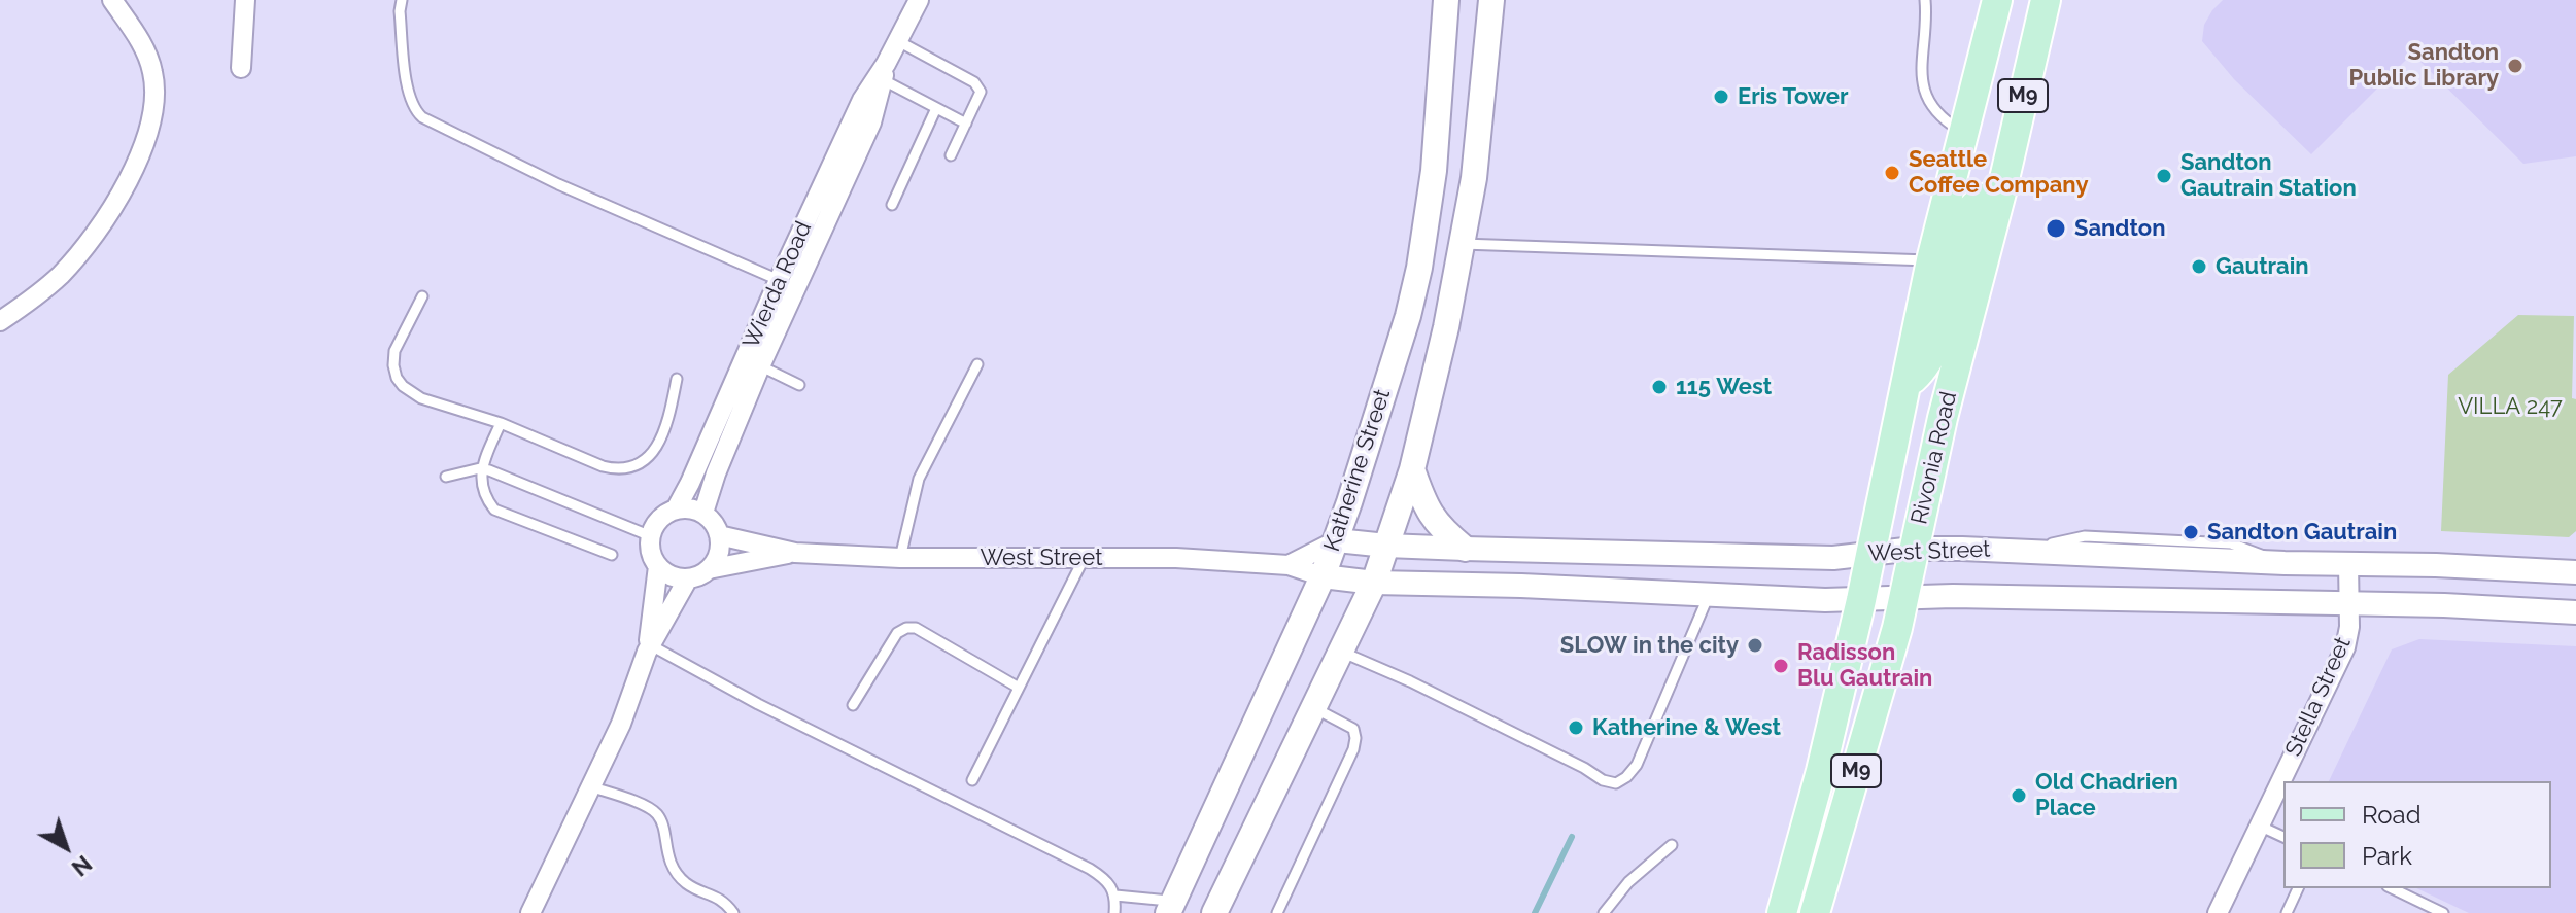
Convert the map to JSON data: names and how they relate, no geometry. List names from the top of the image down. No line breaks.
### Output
{"streets":{"main road":["M9","Rivonia Road","Katherine Street"],"street":["Wierda Road","West Street","Stella Street"]},"crossings":[["Wierda Road","West Street"],["Rivonia Road","West Street"],["Katherine Street","West Street"],["West Street","Stella Street"]],"parks":["VILLA 247"],"places":["Sandton Public Library","Eris Tower","Seattle Coffee Company","Sandton Gautrain Station","Sandton","Gautrain","115 West","Sandton Gautrain","SLOW in the city","Radisson Blu Gautrain","Katherine & West","Old Chadrien Place"],"legend":["Road","Park"],"north":"bottom right"}
